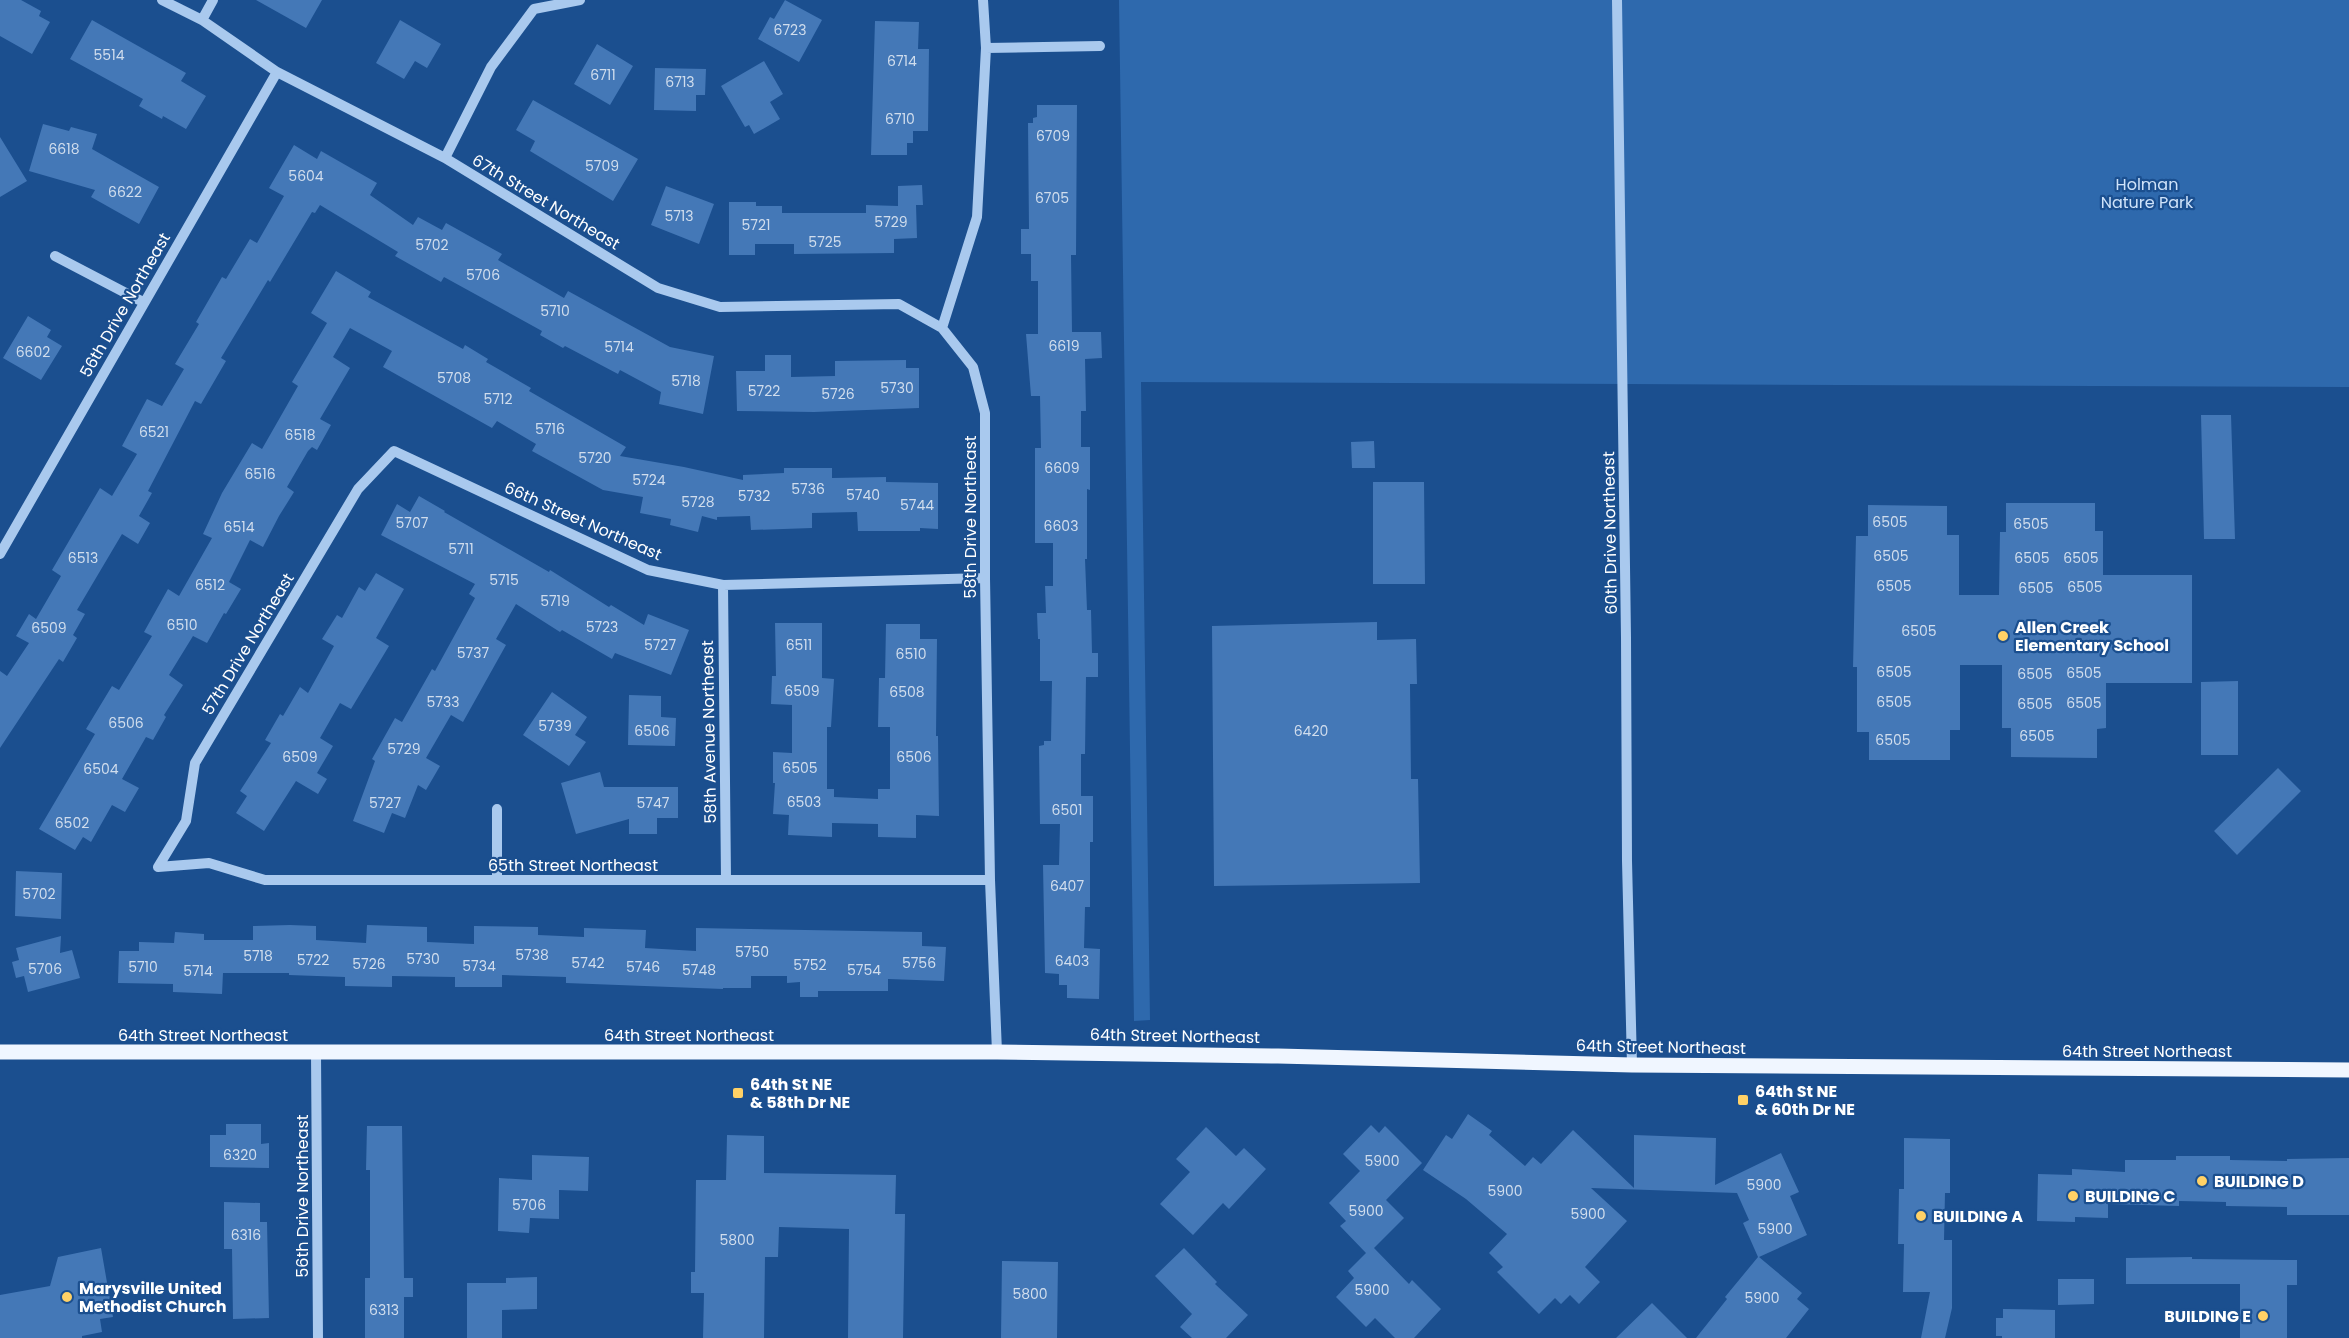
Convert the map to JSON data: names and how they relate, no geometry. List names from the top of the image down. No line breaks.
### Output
{"streets":{"main road":["64th Street Northeast"],"street":["67th Street Northeast","56th Drive Northeast","58th Drive Northeast","66th Street Northeast","60th Drive Northeast","57th Drive Northeast","58th Avenue Northeast","65th Street Northeast"]},"crossings":[["67th Street Northeast","56th Drive Northeast"],["67th Street Northeast","58th Drive Northeast"],["56th Drive Northeast","64th Street Northeast"],["58th Drive Northeast","66th Street Northeast"],["58th Drive Northeast","65th Street Northeast"],["58th Drive Northeast","64th Street Northeast"],["66th Street Northeast","57th Drive Northeast"],["66th Street Northeast","58th Avenue Northeast"],["60th Drive Northeast","64th Street Northeast"],["57th Drive Northeast","65th Street Northeast"],["58th Avenue Northeast","65th Street Northeast"]],"parks":["Holman Nature Park"],"places":{"other":["Allen Creek Elementary School","BUILDING D","BUILDING C","BUILDING A","Marysville United Methodist Church","BUILDING E"],"transit":["64th St NE & 58th Dr NE","64th St NE & 60th Dr NE"]},"house_numbers":["6723","5514","6714","6711","6713","6710","6709","6618","5709","5604","6622","6705","5713","5729","5721","5725","5702","5706","5710","6619","5714","6602","5708","5718","5730","5722","5726","5712","5716","6521","6518","5720","6609","6516","5724","5736","5740","5732","5728","5744","6505","5707","6505","6603","6514","5711","6505","6513","6505","6505","5715","6512","6505","6505","6505","5719","6510","5723","6509","6505","5727","6511","5737","6510","6505","6505","6505","6509","6508","5733","6505","6505","6505","6506","5739","6506","6420","6505","6505","5729","6509","6506","6505","6504","6503","5727","5747","6501","6502","6407","5702","5750","5738","5718","5730","5722","6403","5742","5756","5726","5752","5734","5710","5746","5706","5748","5754","5714","6320","5900","5900","5900","5706","5900","5900","5900","6316","5800","5900","5800","5900","6313"]}
